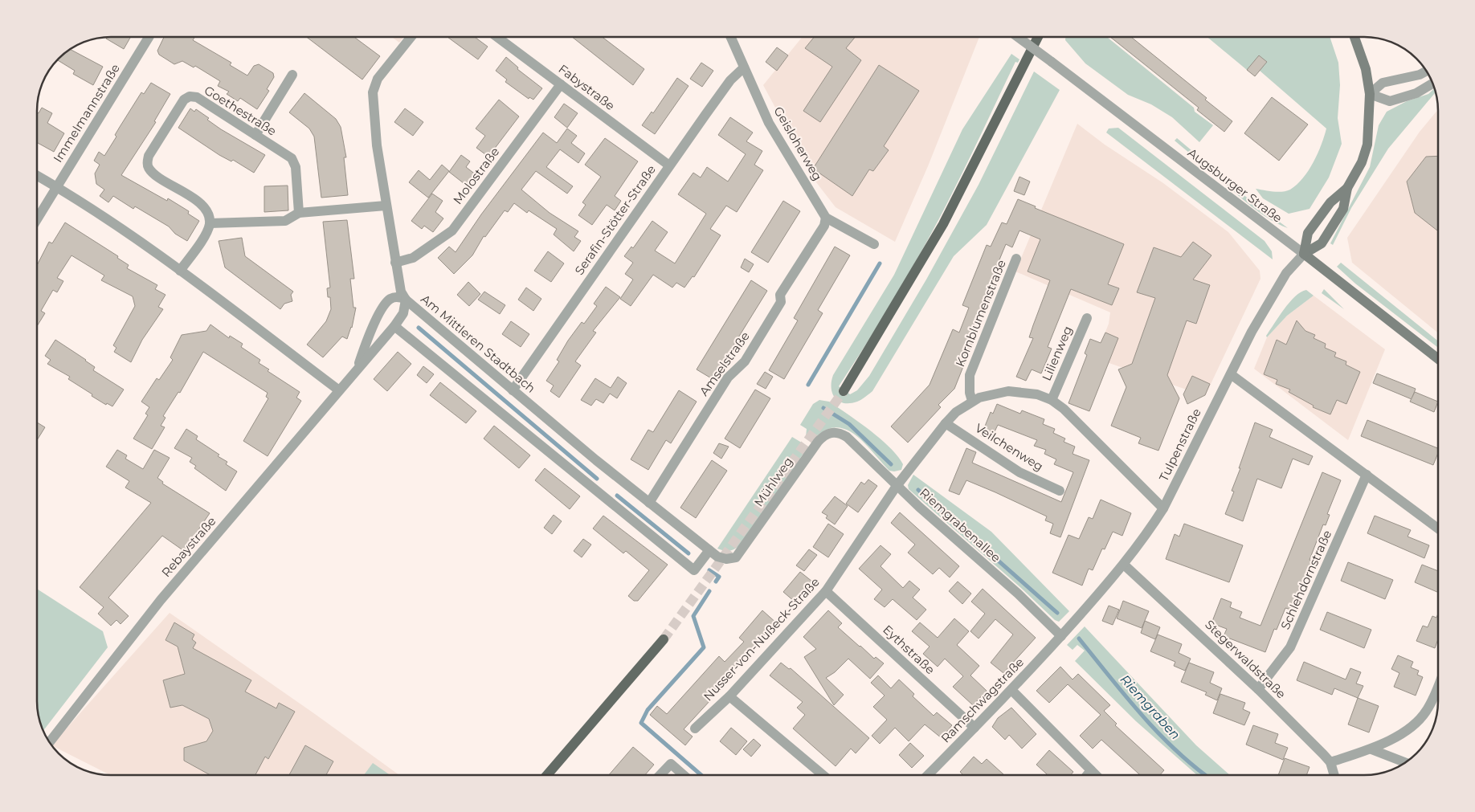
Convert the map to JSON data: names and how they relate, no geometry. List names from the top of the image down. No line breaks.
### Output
{"streets":{"main road":["Augsburger Straße"],"street":["Fabystraße","Goethestraße","Immelmannstraße","Geisloherweg","Molostraße","Serafin-Stötter-Straße","Kornblumenstraße","Am Mittleren Stadtbach","Lilienweg","Amselstraße","Tulpenstraße","Veilchenweg","Mühlweg","Riemgrabenallee","Rebaystraße","Schlehdornstraße","Nusser-von-Nußeck-Straße","Eythstraße","Stegerwaldstraße","Ramschwagstraße"]},"crossings":[["Fabystraße","Molostraße"],["Fabystraße","Serafin-Stötter-Straße"],["Geisloherweg","Serafin-Stötter-Straße"],["Geisloherweg","Amselstraße"],["Molostraße","Am Mittleren Stadtbach"],["Augsburger Straße","Tulpenstraße"],["Serafin-Stötter-Straße","Am Mittleren Stadtbach"],["Am Mittleren Stadtbach","Amselstraße"],["Am Mittleren Stadtbach","Mühlweg"],["Am Mittleren Stadtbach","Rebaystraße"],["Tulpenstraße","Riemgrabenallee"],["Tulpenstraße","Stegerwaldstraße"],["Tulpenstraße","Ramschwagstraße"],["Mühlweg","Riemgrabenallee"],["Riemgrabenallee","Nusser-von-Nußeck-Straße"],["Riemgrabenallee","Ramschwagstraße"],["Schlehdornstraße","Stegerwaldstraße"],["Nusser-von-Nußeck-Straße","Eythstraße"],["Eythstraße","Ramschwagstraße"]],"water":["Riemgraben"]}
